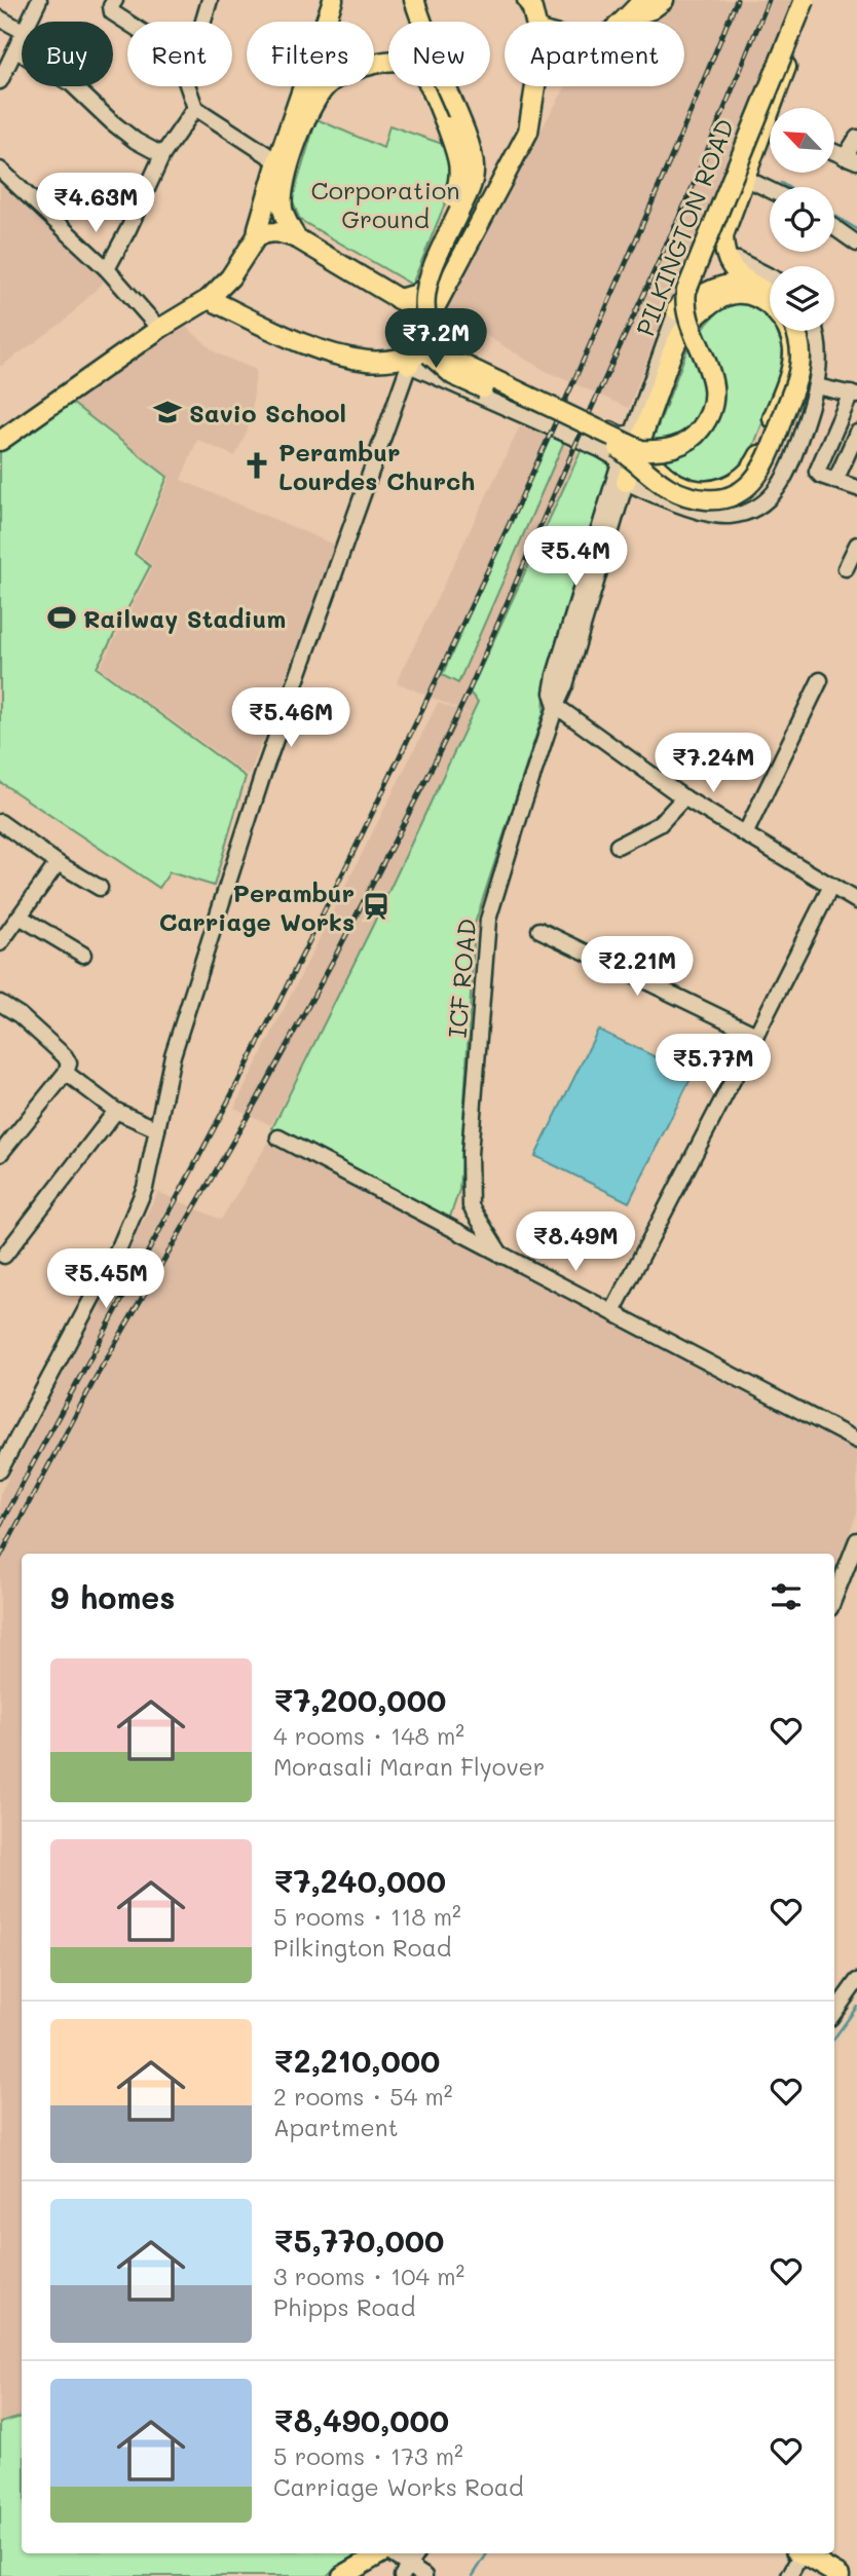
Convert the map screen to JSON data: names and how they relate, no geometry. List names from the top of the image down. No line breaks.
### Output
{"streets":{"street":["PILKINGTON ROAD","ICF ROAD"]},"parks":["Corporation Ground"],"places":{"school or university":["Savio School"],"church":["Perambur Lourdes Church"],"sports":["Railway Stadium"],"station":["Perambur Carriage Works"]},"north":"top left","page":{"chip":["Buy","Rent","Filters","New","Apartment"],"price":["₹4.63M","₹7.2M","₹5.4M","₹5.46M","₹7.24M","₹2.21M","₹5.77M","₹8.49M","₹5.45M"],"heading":"9 homes","list":[{"name":"₹7,200,000","note":"4 rooms · 148 m² · Morasali Maran Flyover"},{"name":"₹7,240,000","note":"5 rooms · 118 m² · Pilkington Road"},{"name":"₹2,210,000","note":"2 rooms · 54 m² · Apartment"},{"name":"₹5,770,000","note":"3 rooms · 104 m² · Phipps Road"},{"name":"₹8,490,000","note":"5 rooms · 173 m² · Carriage Works Road"}]}}
